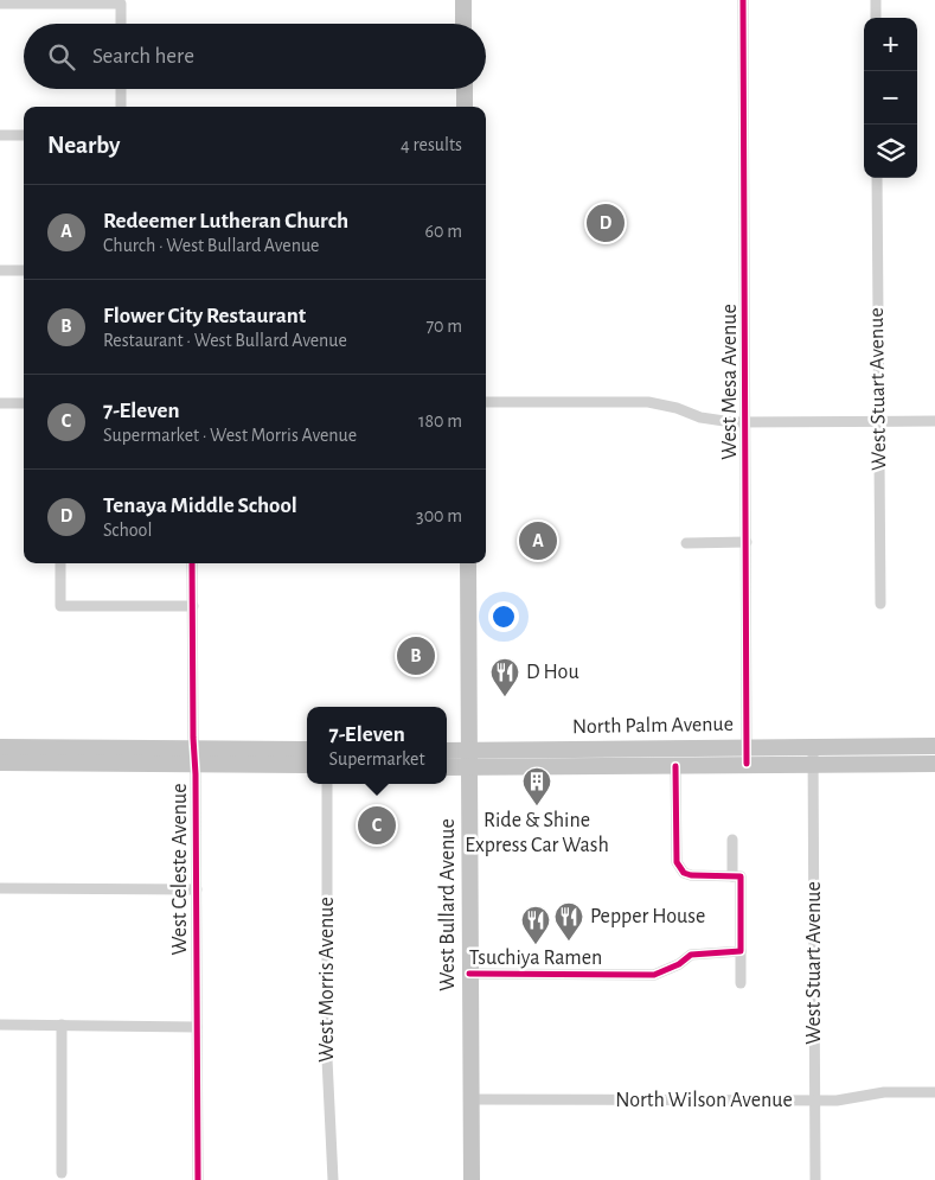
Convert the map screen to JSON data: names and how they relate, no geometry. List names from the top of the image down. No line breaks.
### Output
{"streets":{"main road":["North Palm Avenue","West Bullard Avenue"],"street":["West Mesa Avenue","West Stuart Avenue","West Celeste Avenue","West Morris Avenue","North Wilson Avenue"]},"crossings":[["West Mesa Avenue","North Palm Avenue"],["West Stuart Avenue","North Palm Avenue"],["West Stuart Avenue","North Wilson Avenue"],["North Palm Avenue","West Bullard Avenue"],["West Bullard Avenue","North Wilson Avenue"]],"places":{"restaurant":["D Hou","Pepper House","Tsuchiya Ramen"],"building":["Ride & Shine Express Car Wash"]},"page":{"map_buttons":["+","−"],"search":"Search here","heading":["Nearby","4 results"],"list":[{"mark":"A","name":"Redeemer Lutheran Church","note":"Church · West Bullard Avenue","value":"60 m"},{"mark":"B","name":"Flower City Restaurant","note":"Restaurant · West Bullard Avenue","value":"70 m"},{"mark":"C","name":"7-Eleven","note":"Supermarket · West Morris Avenue","value":"180 m"},{"mark":"D","name":"Tenaya Middle School","note":"School","value":"300 m"}],"pins":["D","A","B","C"],"popup":["7-Eleven","Supermarket"]}}
